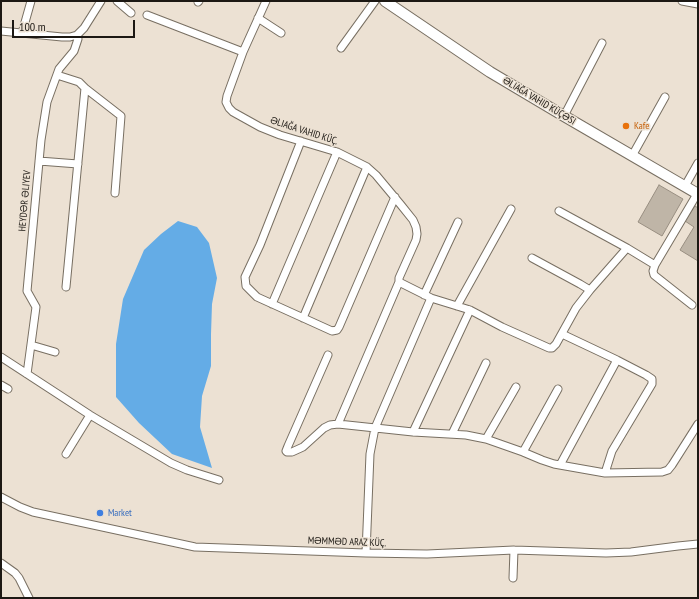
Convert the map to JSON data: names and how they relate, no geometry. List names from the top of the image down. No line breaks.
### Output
{"streets":{"main road":["ƏLIAĞA VAHID KÜÇƏSI"],"street":["ƏLIAĞA VAHID KÜÇ.","HEYDƏR ƏLIYEV","MƏMMƏD ARAZ KÜÇ."]},"places":["Kafe","Market"],"scale_bar":"100 m"}
